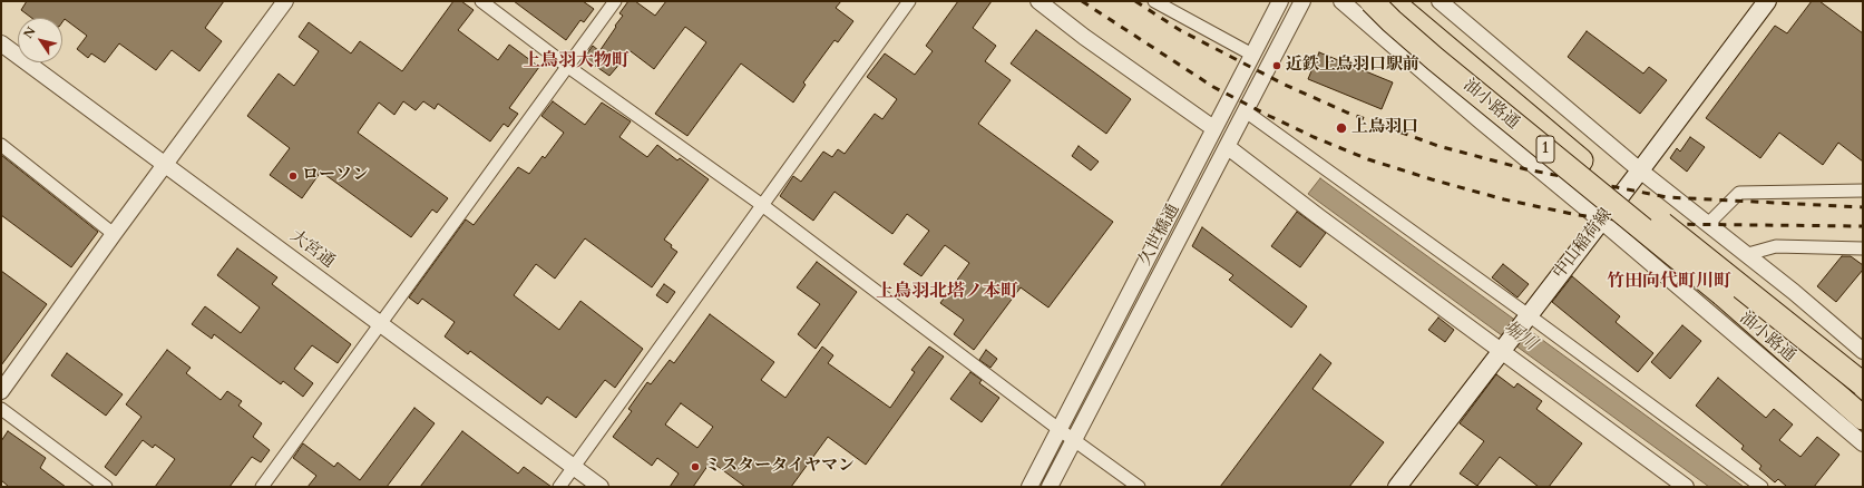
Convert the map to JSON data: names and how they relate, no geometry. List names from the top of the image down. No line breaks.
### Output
{"streets":{"highway":["1"],"main road":["中山稲荷線"],"street":["油小路通","久世橋通","大宮通"]},"crossings":[["油小路通","中山稲荷線"]],"districts":["上鳥羽大物町","竹田向代町川町","上鳥羽北塔ノ本町"],"water":["堀川"],"places":["近鉄上鳥羽口駅前","上鳥羽口","ローソン","ミスタータイヤマン"],"north":"top left"}
